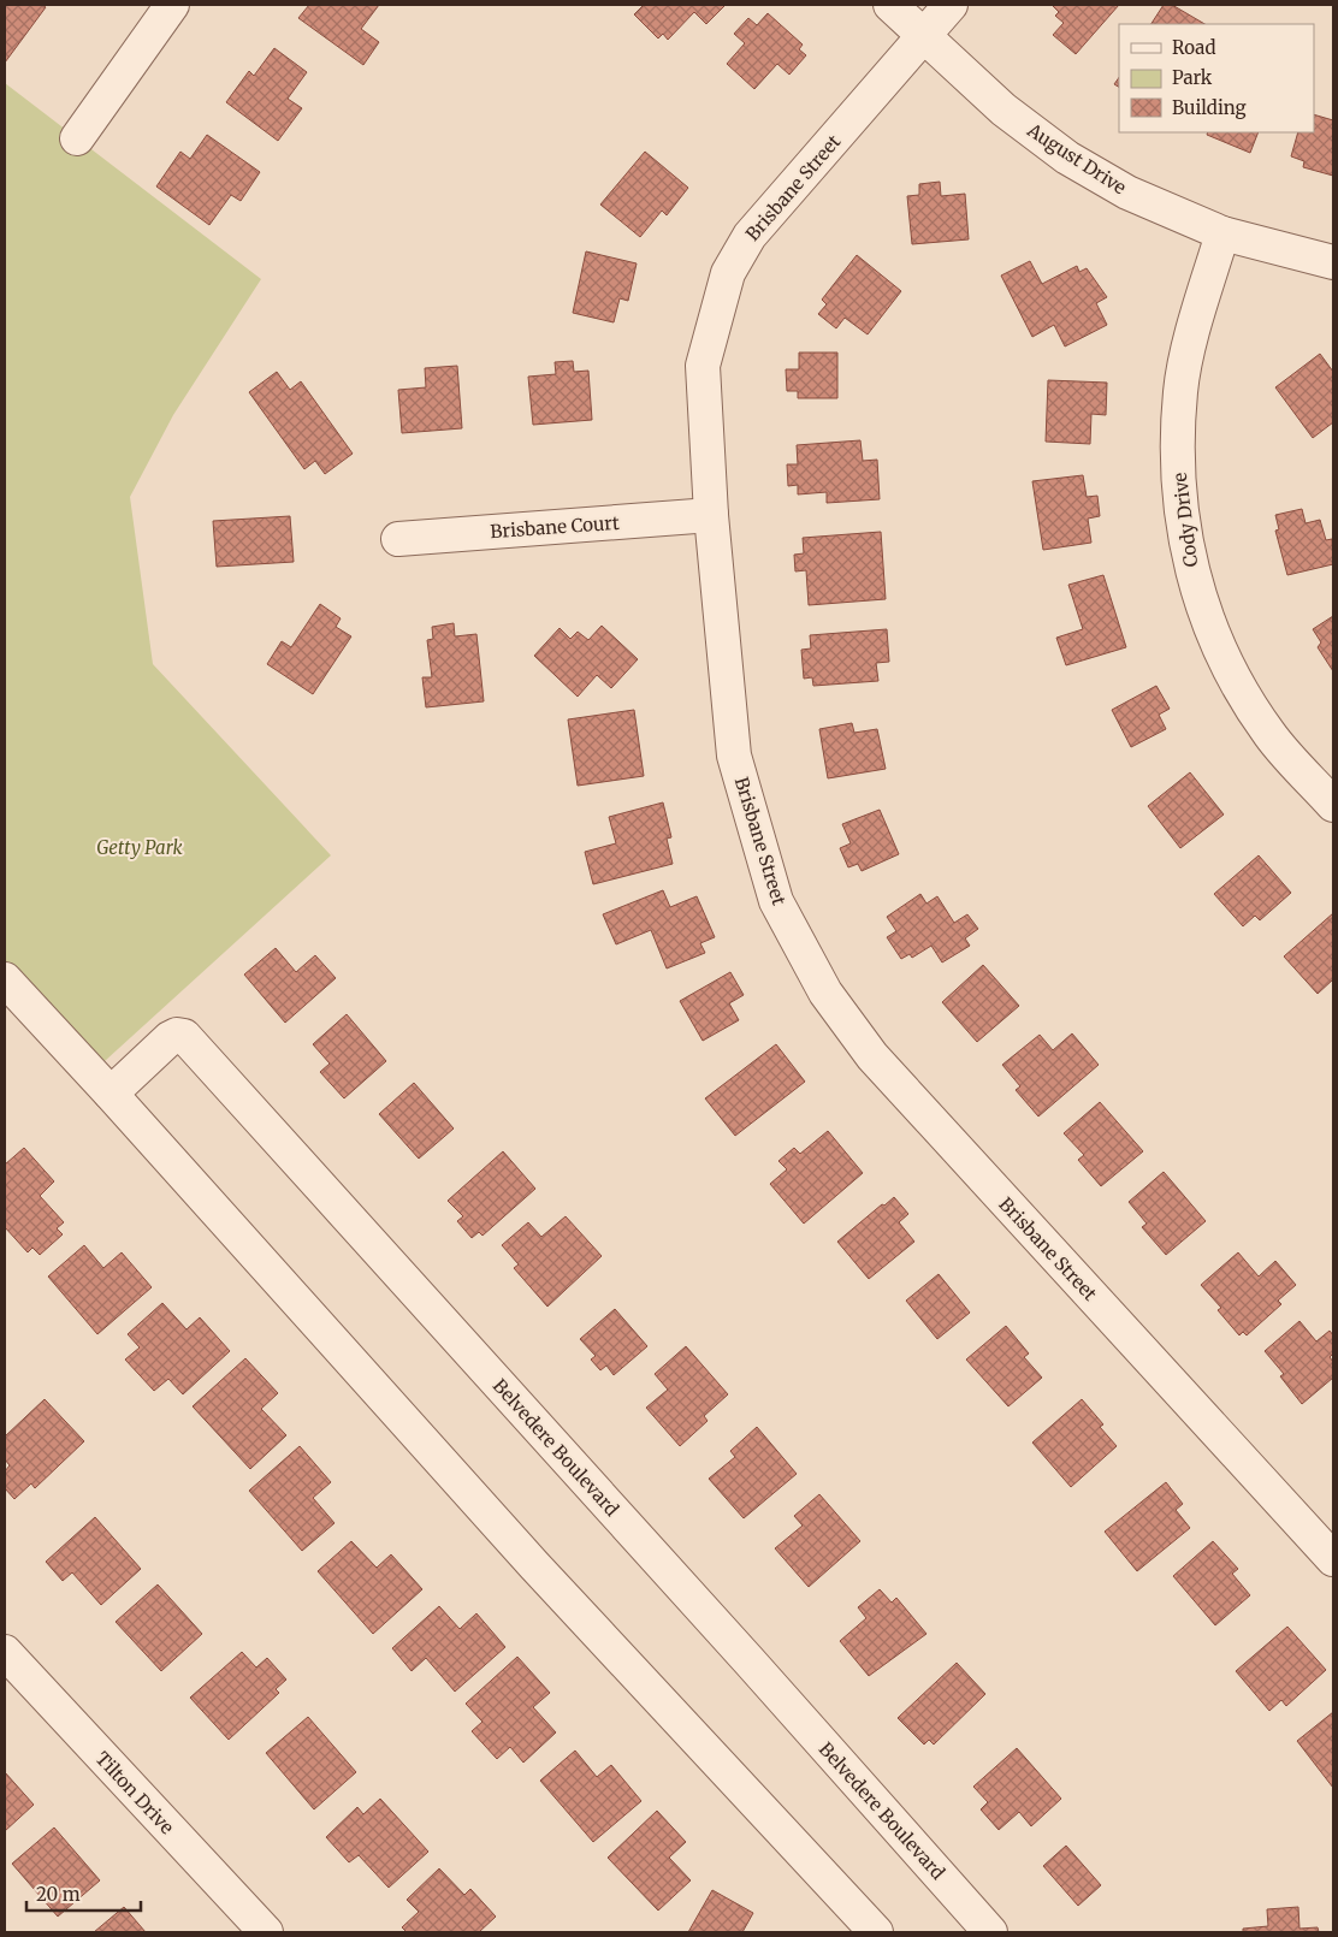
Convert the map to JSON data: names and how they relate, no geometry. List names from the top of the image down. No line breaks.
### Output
{"streets":{"street":["August Drive","Brisbane Street","Cody Drive","Brisbane Court","Belvedere Boulevard","Tilton Drive"]},"crossings":[["August Drive","Brisbane Street"],["August Drive","Cody Drive"],["Brisbane Street","Brisbane Court"]],"parks":["Getty Park"],"legend":["Road","Park","Building"],"scale_bar":"20 m"}
